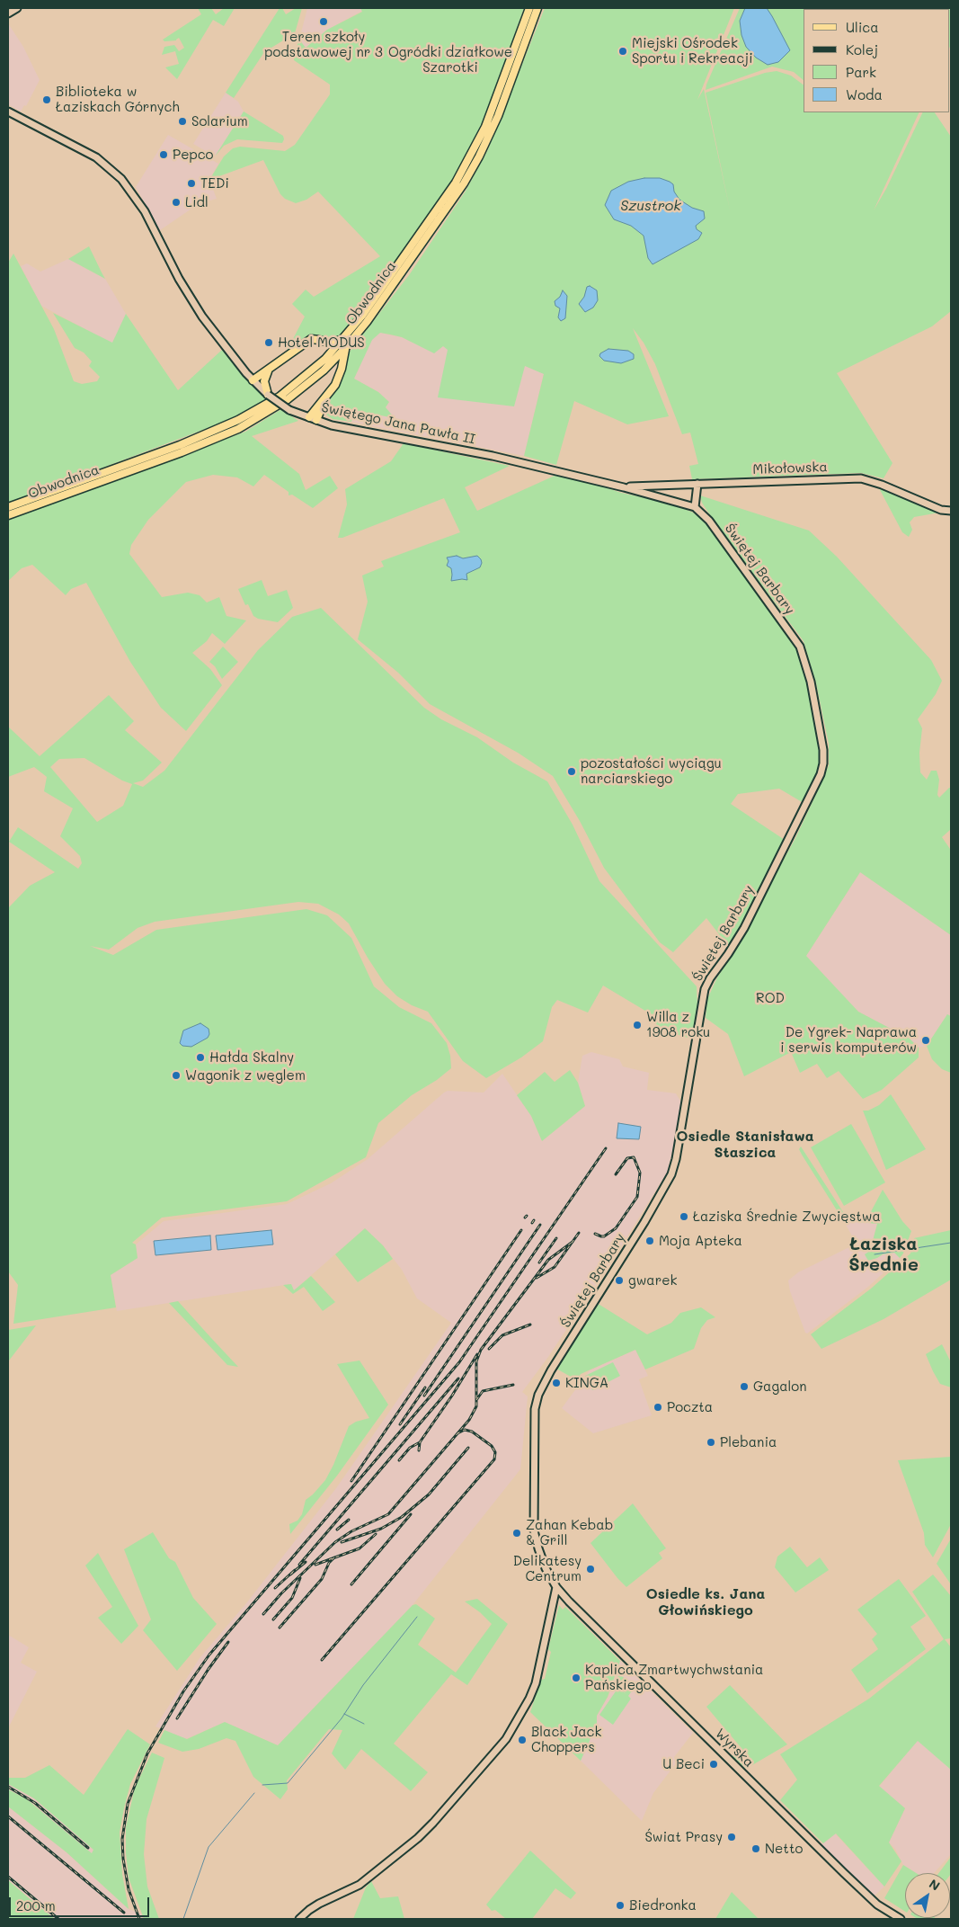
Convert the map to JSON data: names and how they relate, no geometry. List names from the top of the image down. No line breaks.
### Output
{"streets":{"main road":["Obwodnica"],"street":["Świętego Jana Pawła II","Mikołowska","Świętej Barbary","Wyrska"]},"crossings":[["Świętego Jana Pawła II","Mikołowska"],["Świętego Jana Pawła II","Świętej Barbary"],["Mikołowska","Świętej Barbary"],["Świętej Barbary","Wyrska"]],"districts":["Osiedle Stanisława Staszica","Łaziska Średnie","Osiedle ks. Jana Głowińskiego"],"water":["Szustrok"],"parks":["Ogródki działkowe Szarotki","ROD"],"places":["Teren szkoły podstawowej nr 3","Miejski Ośrodek Sportu i Rekreacji","Biblioteka w Łaziskach Górnych","Solarium","Pepco","TEDi","Lidl","Hotel MODUS","pozostałości wyciągu narciarskiego","Willa z 1908 roku","De Ygrek- Naprawa i serwis komputerów","Hałda Skalny","Wagonik z węglem","Łaziska Średnie Zwycięstwa","Moja Apteka","gwarek","KINGA","Gagalon","Poczta","Plebania","Zahan Kebab & Grill","Delikatesy Centrum","Kaplica Zmartwychwstania Pańskiego","Black Jack Choppers","U Beci","Świat Prasy","Netto","Biedronka"],"legend":["Ulica","Kolej","Park","Woda"],"scale_bar":"200 m","north":"top right"}
